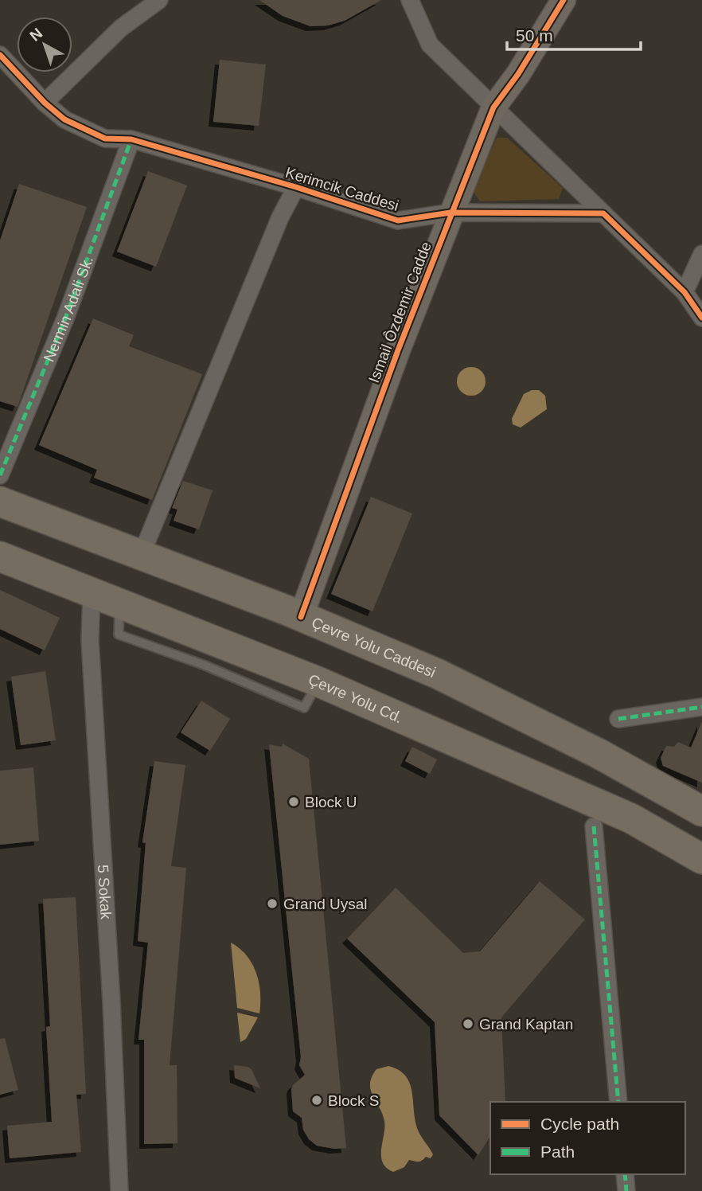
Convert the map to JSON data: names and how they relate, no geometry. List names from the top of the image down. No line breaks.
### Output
{"streets":{"highway":["Çevre Yolu Caddesi","Çevre Yolu Cd."],"street":["Kerimcik Caddesi","Nermin Adali Sk.","Ismail Ôzdemir Cadde","5 Sokak"]},"crossings":[["Kerimcik Caddesi","Nermin Adali Sk."],["Kerimcik Caddesi","Ismail Ôzdemir Cadde"],["Ismail Ôzdemir Cadde","Çevre Yolu Caddesi"],["Çevre Yolu Cd.","5 Sokak"]],"places":["Block U","Grand Uysal","Grand Kaptan","Block S"],"legend":["Cycle path","Path"],"scale_bar":"50 m","north":"top left"}
